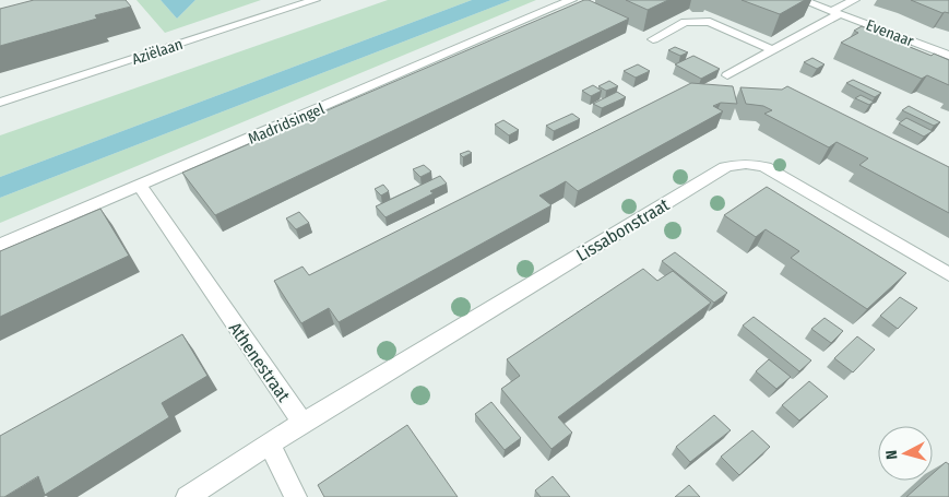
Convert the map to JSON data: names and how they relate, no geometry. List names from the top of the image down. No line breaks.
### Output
{"streets":{"street":["Evenaar","Aziëlaan","Madridsingel","Lissabonstraat","Athenestraat"]},"crossings":[["Madridsingel","Athenestraat"],["Lissabonstraat","Athenestraat"]],"north":"left"}
